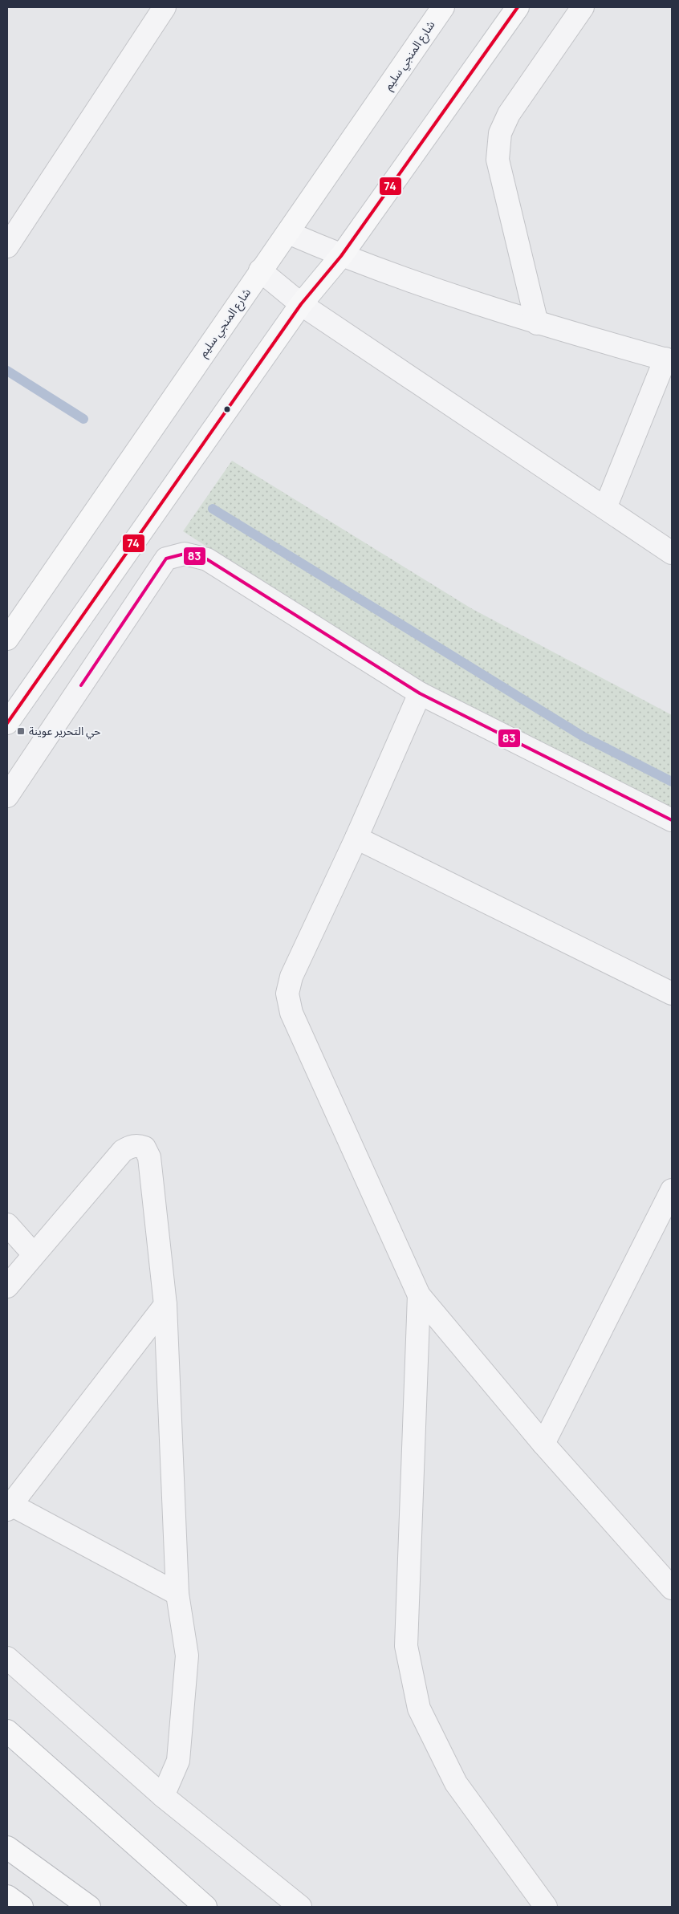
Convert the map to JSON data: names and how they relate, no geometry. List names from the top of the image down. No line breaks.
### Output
{"streets":{"main road":["شارع المنجي سليم"]},"places":{"transit":["حي التحرير عوينة"]},"lines":["transit line 74","transit line 83"]}
